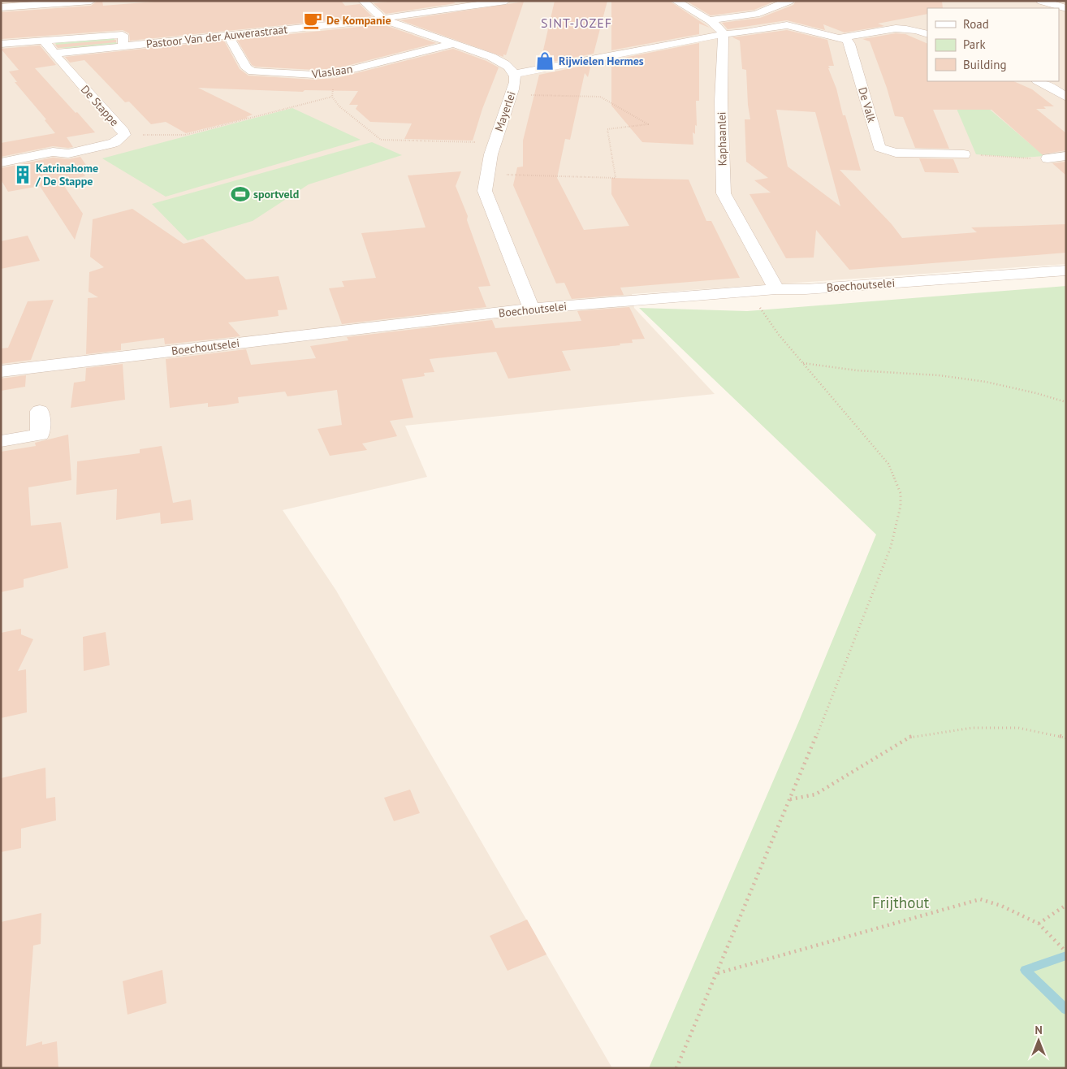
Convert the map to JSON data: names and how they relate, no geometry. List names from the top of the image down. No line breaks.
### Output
{"streets":{"street":["Pastoor Van der Auwerastraat","Vlaslaan","De Valk","De Stappe","Mayerlei","Kaphaanlei","Boechoutselei"]},"crossings":[["Pastoor Van der Auwerastraat","Vlaslaan"],["Pastoor Van der Auwerastraat","De Stappe"],["Pastoor Van der Auwerastraat","Mayerlei"],["Vlaslaan","Mayerlei"],["Mayerlei","Boechoutselei"],["Kaphaanlei","Boechoutselei"]],"districts":["SINT-JOZEF"],"parks":["Frijthout"],"places":{"cafe":["De Kompanie"],"shop":["Rijwielen Hermes"],"building":["Katrinahome / De Stappe"],"sports":["sportveld"]},"legend":["Road","Park","Building"],"north":"top"}
